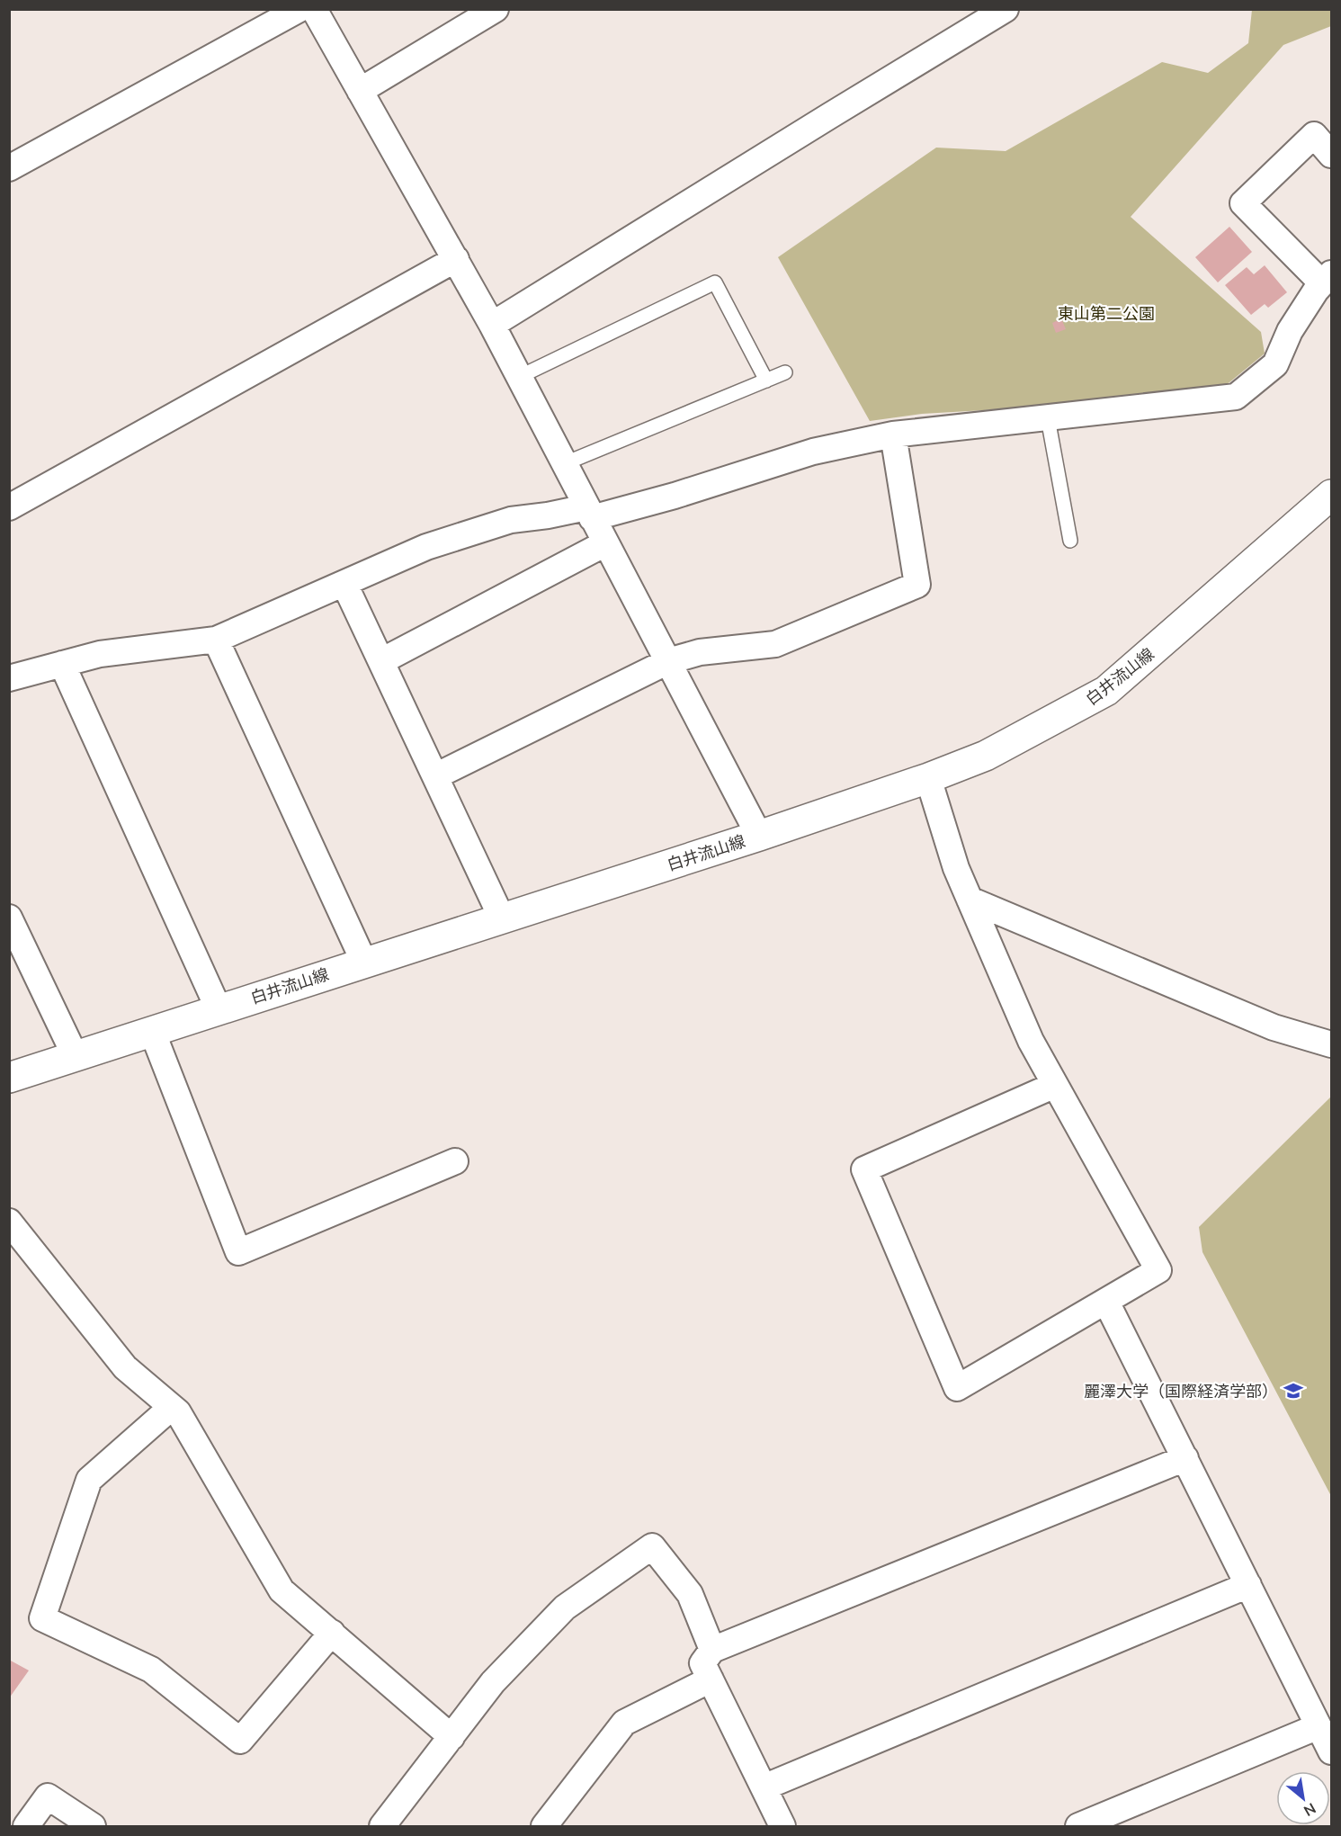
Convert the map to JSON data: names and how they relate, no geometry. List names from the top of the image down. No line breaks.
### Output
{"streets":{"main road":["白井流山線"]},"parks":["東山第二公園"],"places":{"school or university":["麗澤大学（国際経済学部）"]},"north":"bottom right"}
